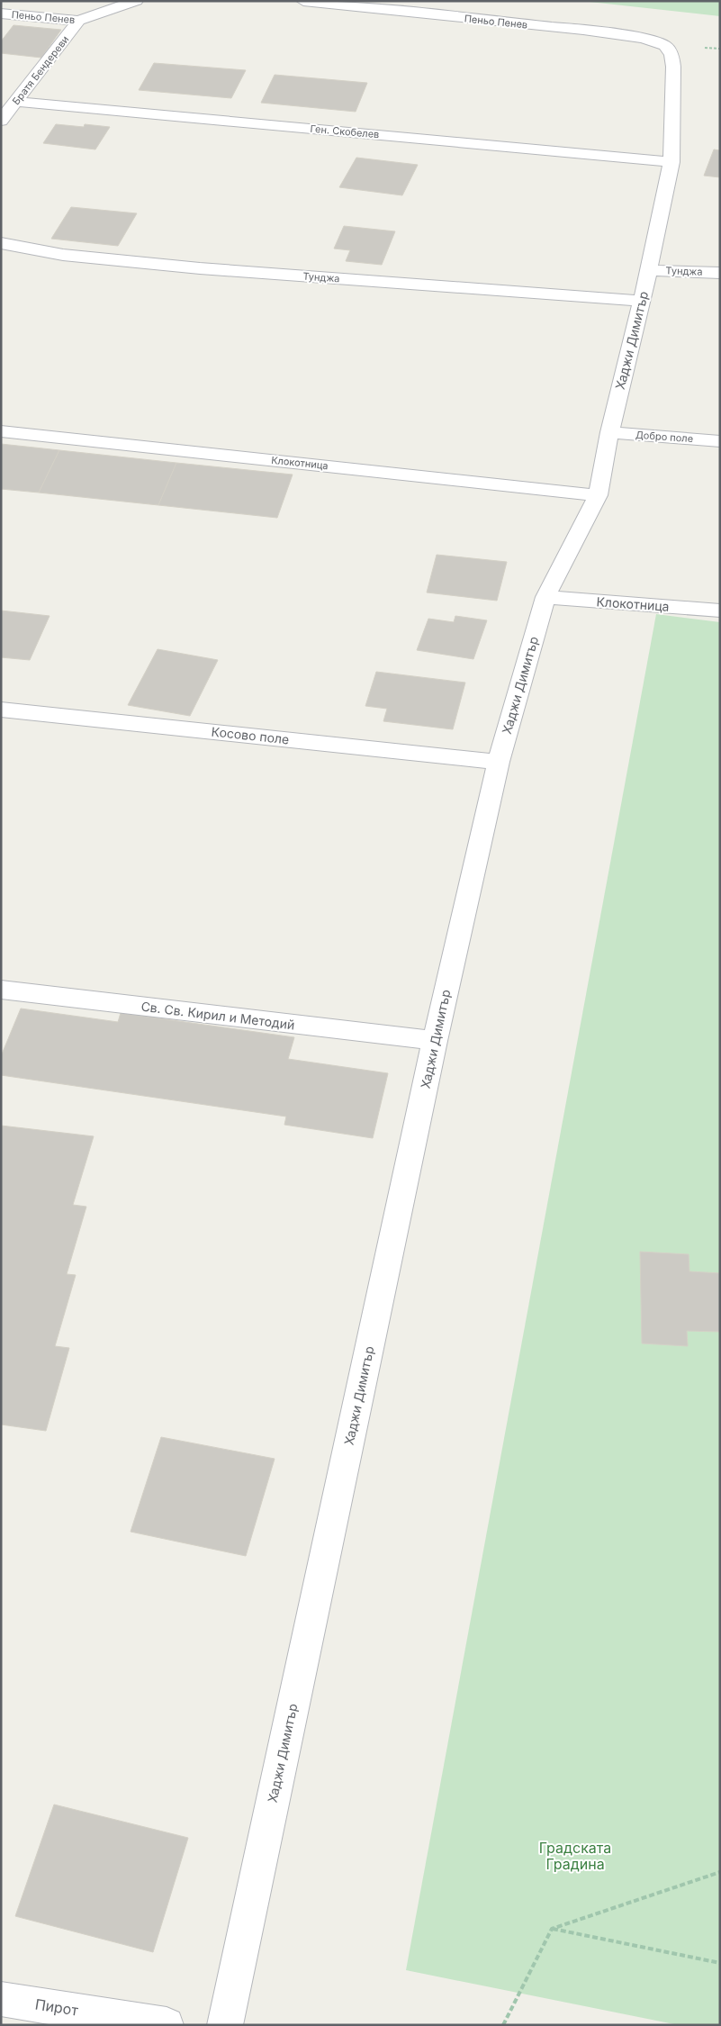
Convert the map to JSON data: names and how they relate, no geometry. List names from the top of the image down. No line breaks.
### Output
{"streets":{"street":["Пеньо Пенев","Братя Бендереви","Ген. Скобелев","Тунджа","Хаджи Димитър","Добро поле","Клокотница","Косово поле","Св. Св. Кирил и Методий","Пирот"]},"crossings":[["Пеньо Пенев","Братя Бендереви"],["Пеньо Пенев","Хаджи Димитър"],["Братя Бендереви","Ген. Скобелев"],["Ген. Скобелев","Хаджи Димитър"],["Тунджа","Хаджи Димитър"],["Хаджи Димитър","Добро поле"],["Хаджи Димитър","Клокотница"],["Хаджи Димитър","Косово поле"],["Хаджи Димитър","Св. Св. Кирил и Методий"]],"parks":["Градската Градина"]}
